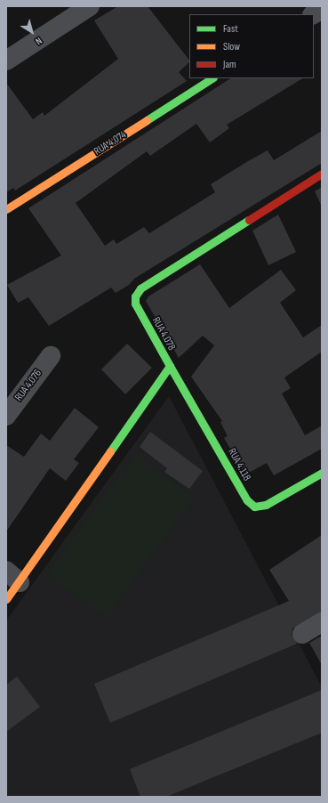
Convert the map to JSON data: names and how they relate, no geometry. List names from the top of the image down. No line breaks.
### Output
{"streets":{"street":["RUA 4.074","RUA 4.078","RUA 4.076","RUA 4.118"]},"crossings":[["RUA 4.078","RUA 4.118"]],"legend":["Fast","Slow","Jam"],"north":"bottom right"}
